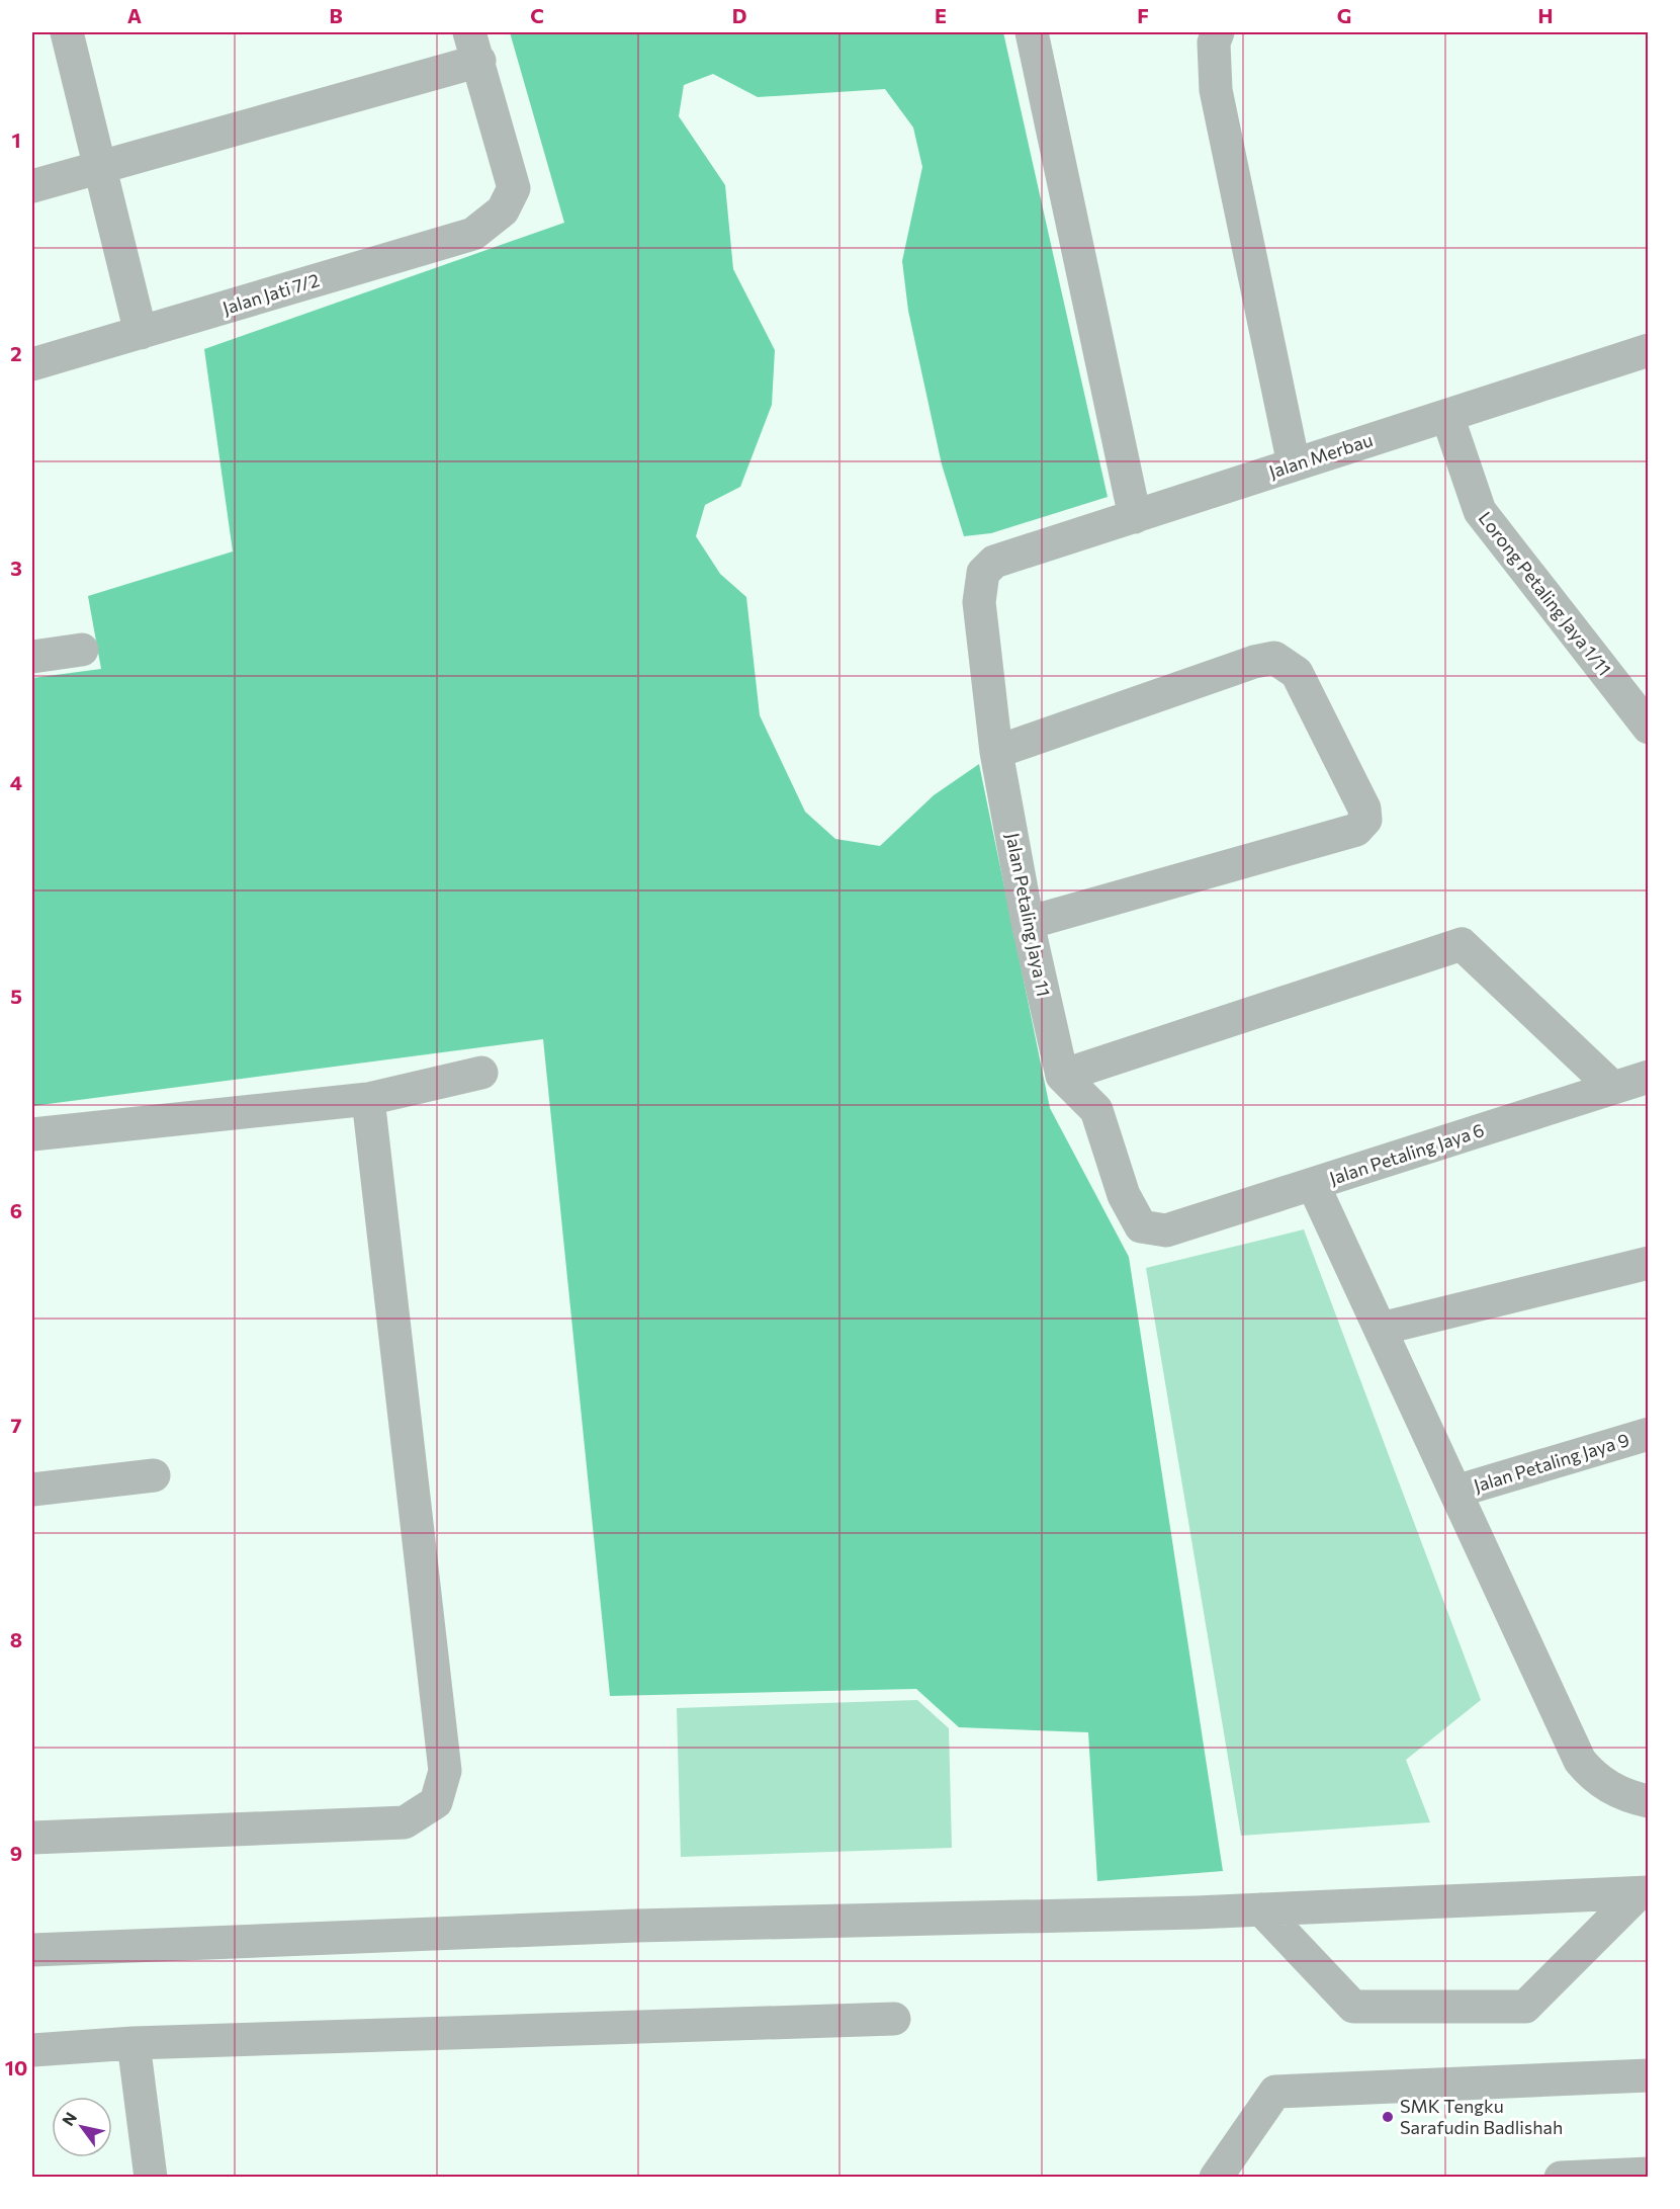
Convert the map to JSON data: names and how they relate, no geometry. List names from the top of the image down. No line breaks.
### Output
{"streets":{"street":["Jalan Jati 7/2","Jalan Merbau","Lorong Petaling Jaya 1/11","Jalan Petaling Jaya 11","Jalan Petaling Jaya 6","Jalan Petaling Jaya 9"]},"crossings":[["Jalan Merbau","Lorong Petaling Jaya 1/11"],["Jalan Merbau","Jalan Petaling Jaya 11"],["Jalan Petaling Jaya 11","Jalan Petaling Jaya 6"]],"places":["SMK Tengku Sarafudin Badlishah"],"north":"top left","grid":{"columns":["A","B","C","D","E","F","G","H"],"rows":["1","2","3","4","5","6","7","8","9","10"]}}
